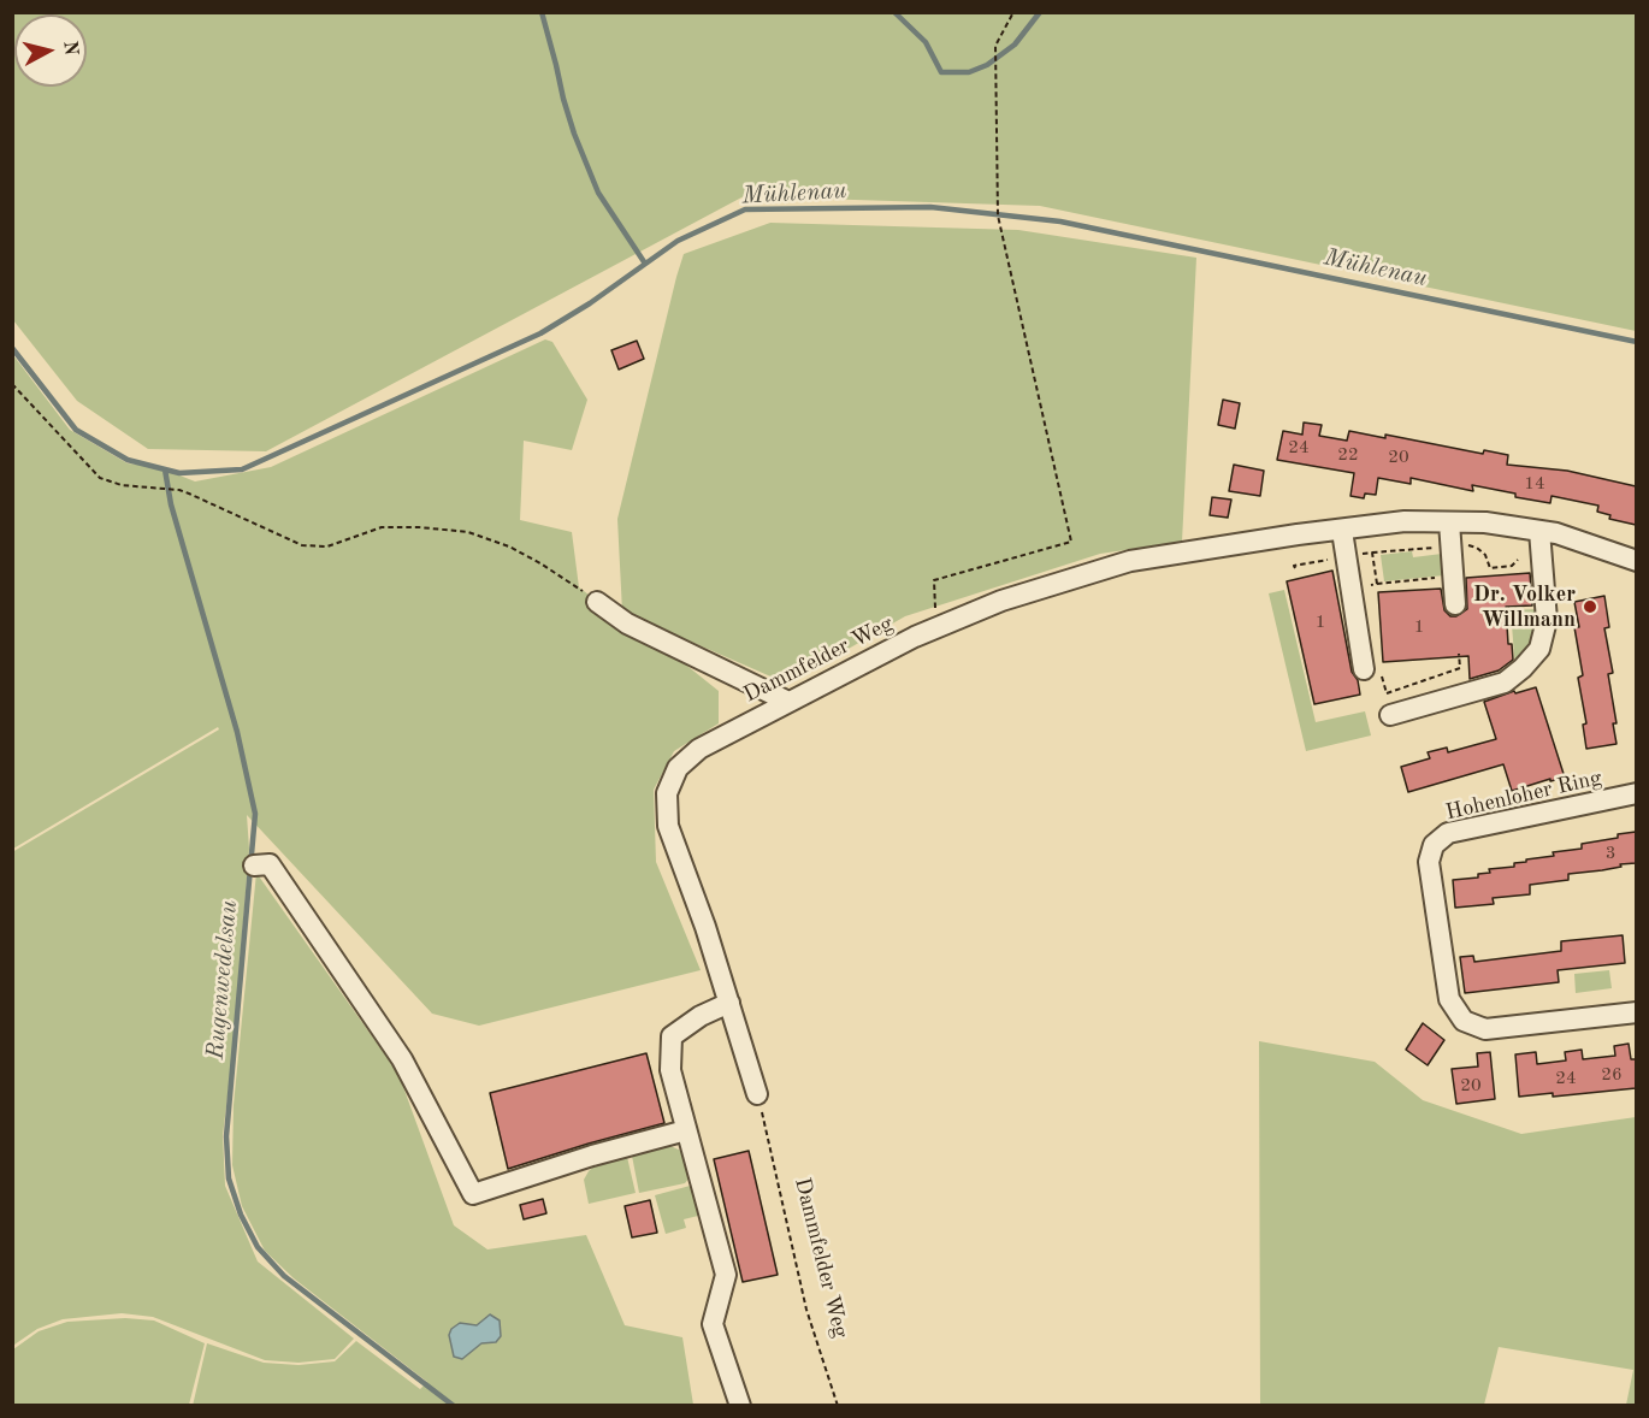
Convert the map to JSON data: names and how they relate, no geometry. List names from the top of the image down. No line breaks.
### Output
{"streets":{"street":["Dammfelder Weg","Hohenloher Ring"]},"water":["Mühlenau","Rugenwedelsau"],"places":["Dr. Volker Willmann"],"house_numbers":["24","22","20","14","1","1","3","26","24","20"],"north":"right"}
